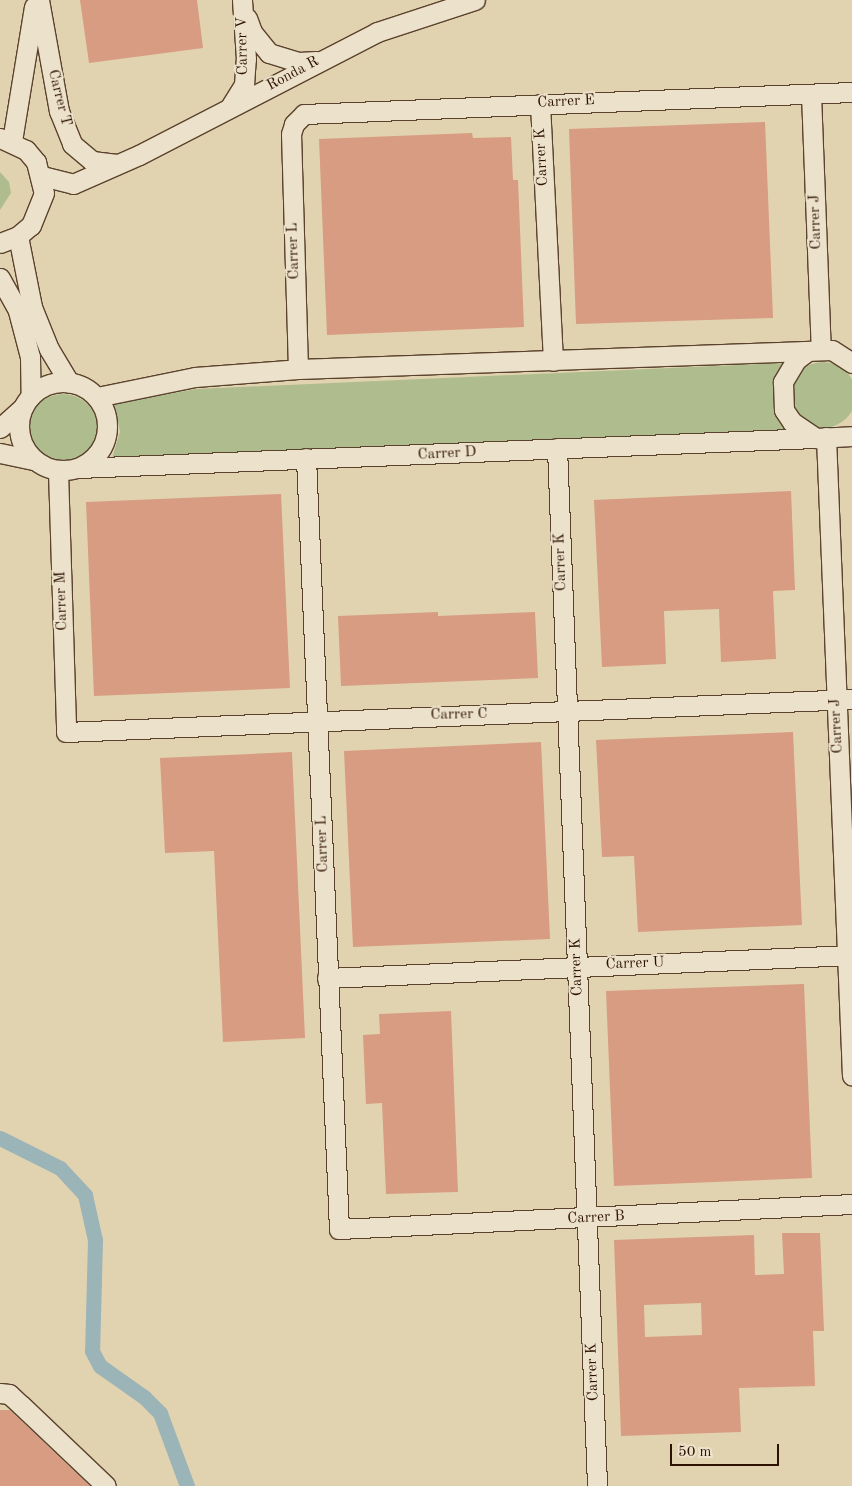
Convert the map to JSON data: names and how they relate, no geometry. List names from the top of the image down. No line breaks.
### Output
{"streets":{"street":["Carrer V","Ronda R","Carrer T","Carrer E","Carrer K","Carrer J","Carrer L","Carrer D","Carrer M","Carrer C","Carrer U","Carrer B"]},"crossings":[["Carrer V","Ronda R"],["Ronda R","Carrer T"],["Carrer E","Carrer K"],["Carrer E","Carrer J"],["Carrer E","Carrer L"],["Carrer K","Carrer D"],["Carrer K","Carrer C"],["Carrer K","Carrer U"],["Carrer K","Carrer B"],["Carrer J","Carrer D"],["Carrer J","Carrer C"],["Carrer J","Carrer U"],["Carrer L","Carrer D"],["Carrer L","Carrer C"],["Carrer L","Carrer U"],["Carrer L","Carrer B"],["Carrer D","Carrer M"],["Carrer M","Carrer C"]],"scale_bar":"50 m"}
